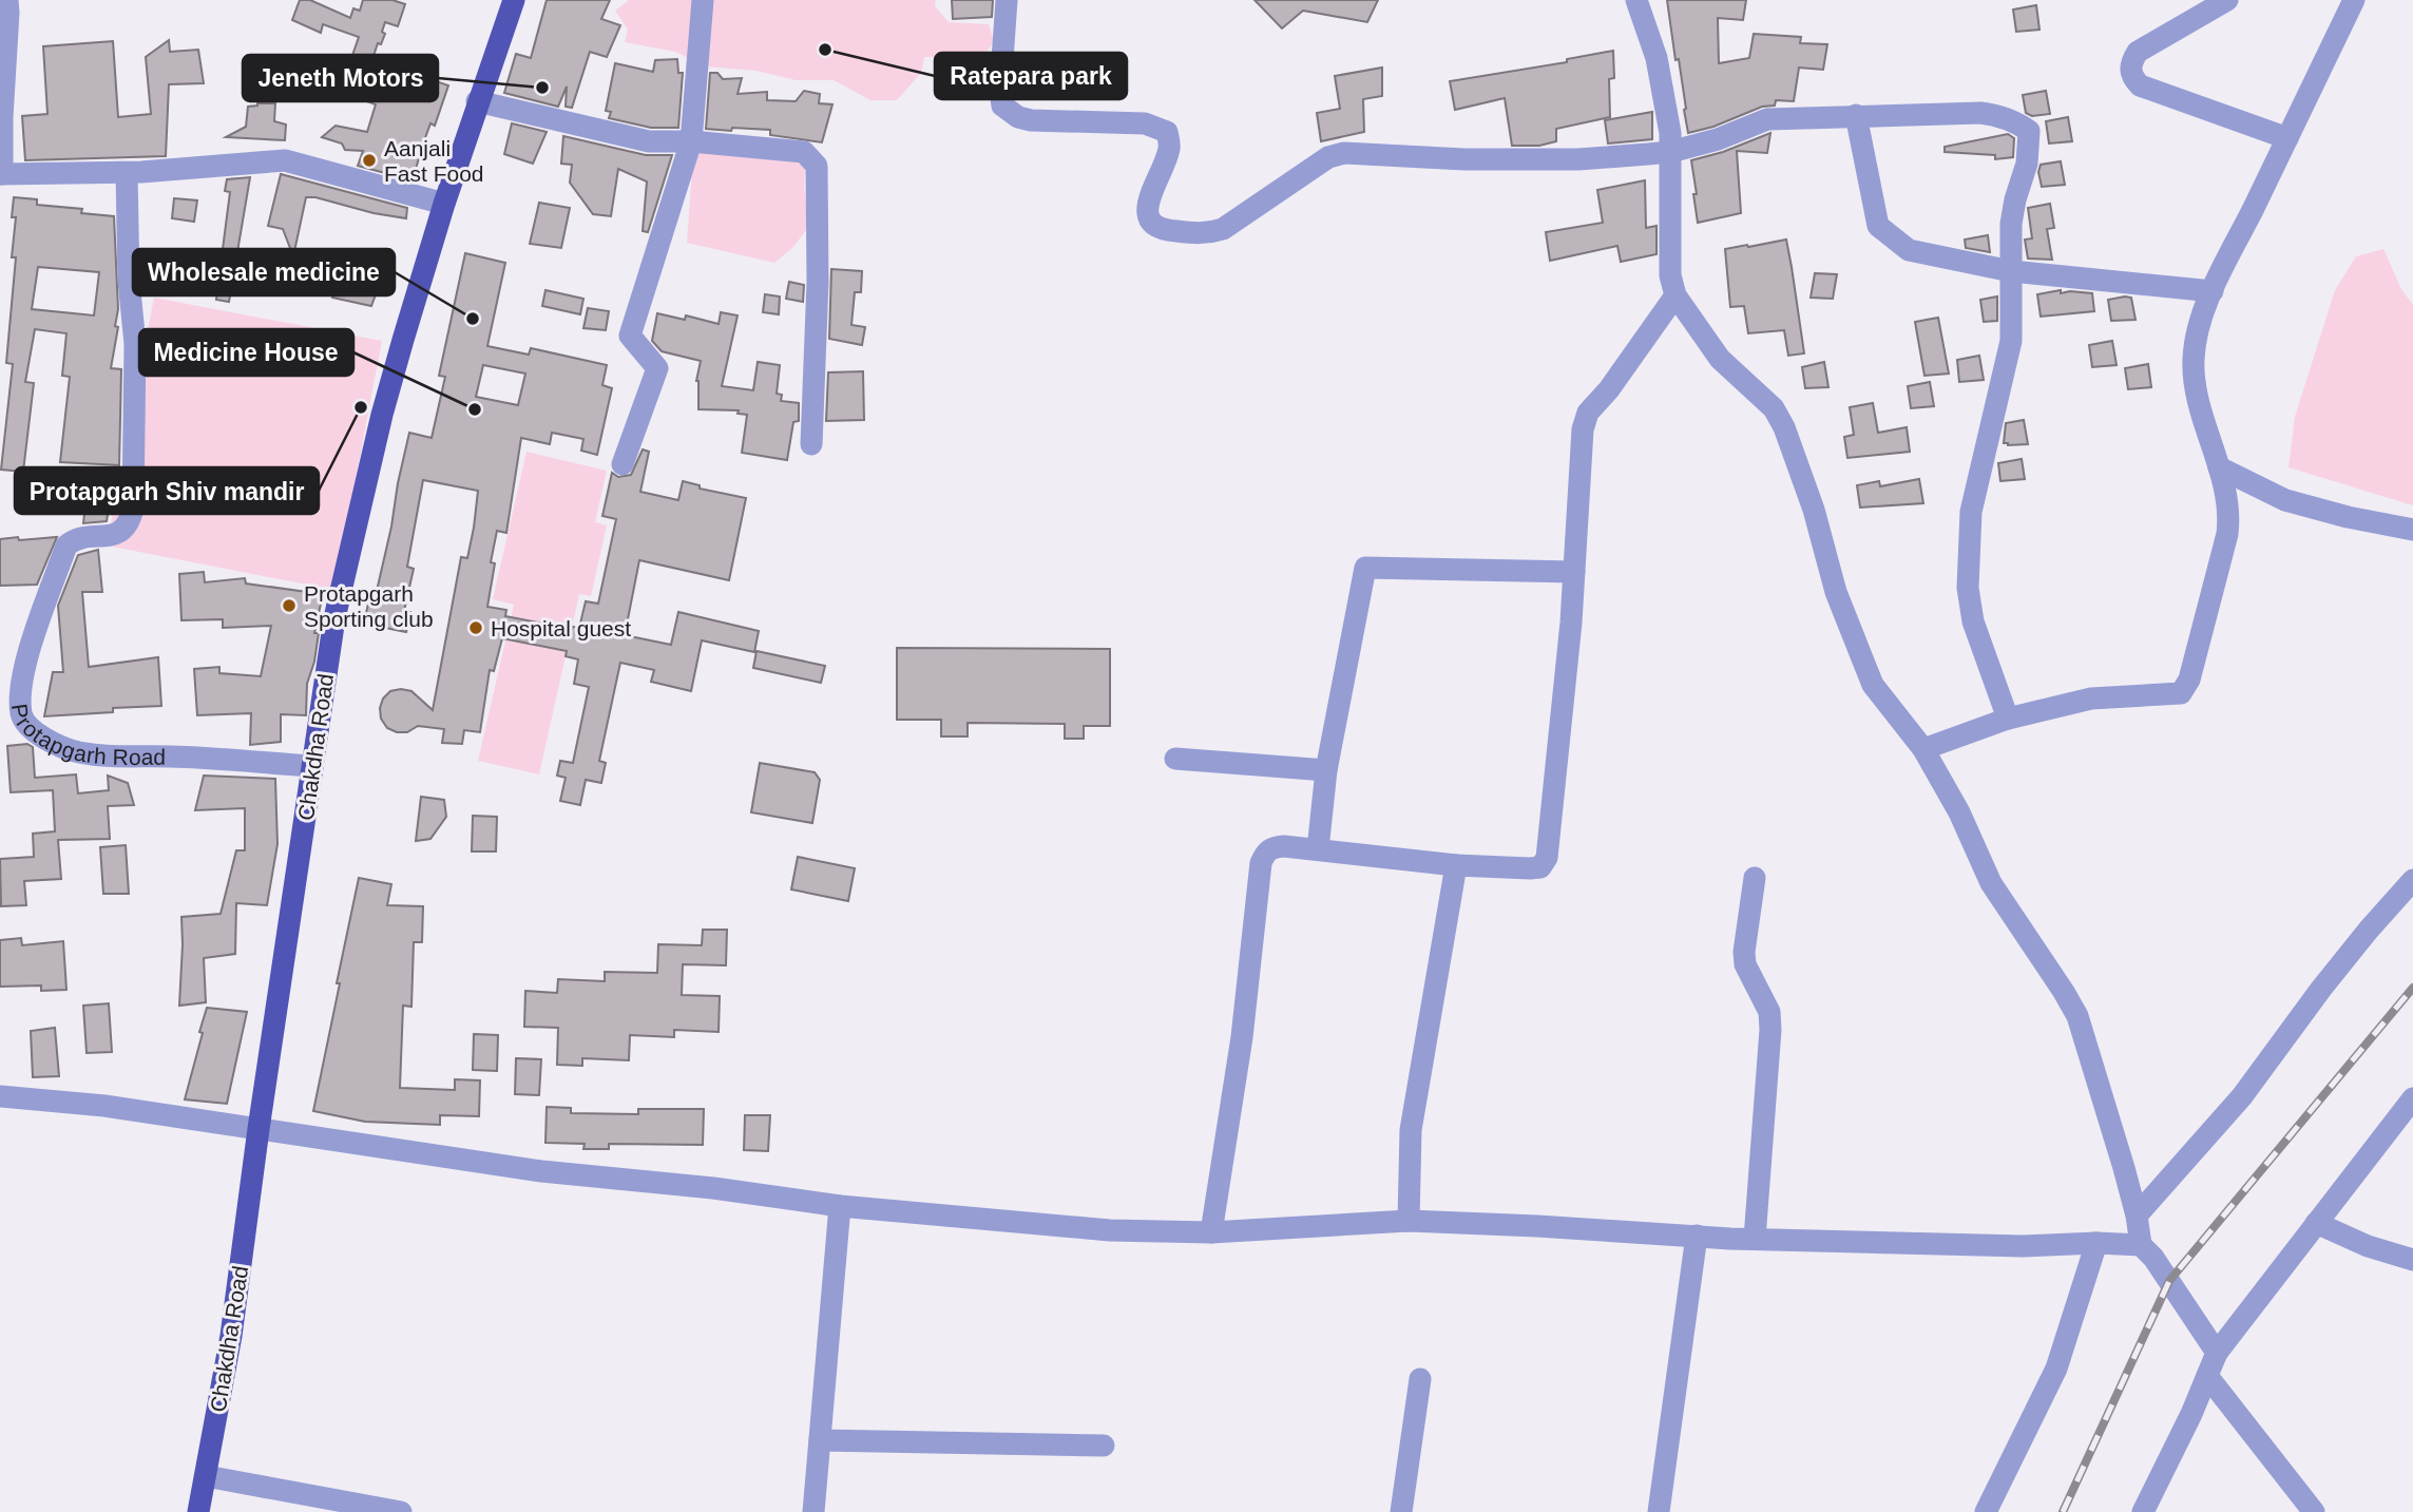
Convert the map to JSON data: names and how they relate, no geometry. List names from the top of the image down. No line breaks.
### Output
{"streets":{"main road":["Chakdha Road"],"street":["Protapgarh Road"]},"crossings":[["Protapgarh Road","Chakdha Road"]],"places":["Ratepara park","Jeneth Motors","Aanjali Fast Food","Wholesale medicine","Protapgarh Shiv mandir","Medicine House","Protapgarh Sporting club","Hospital guest"]}
